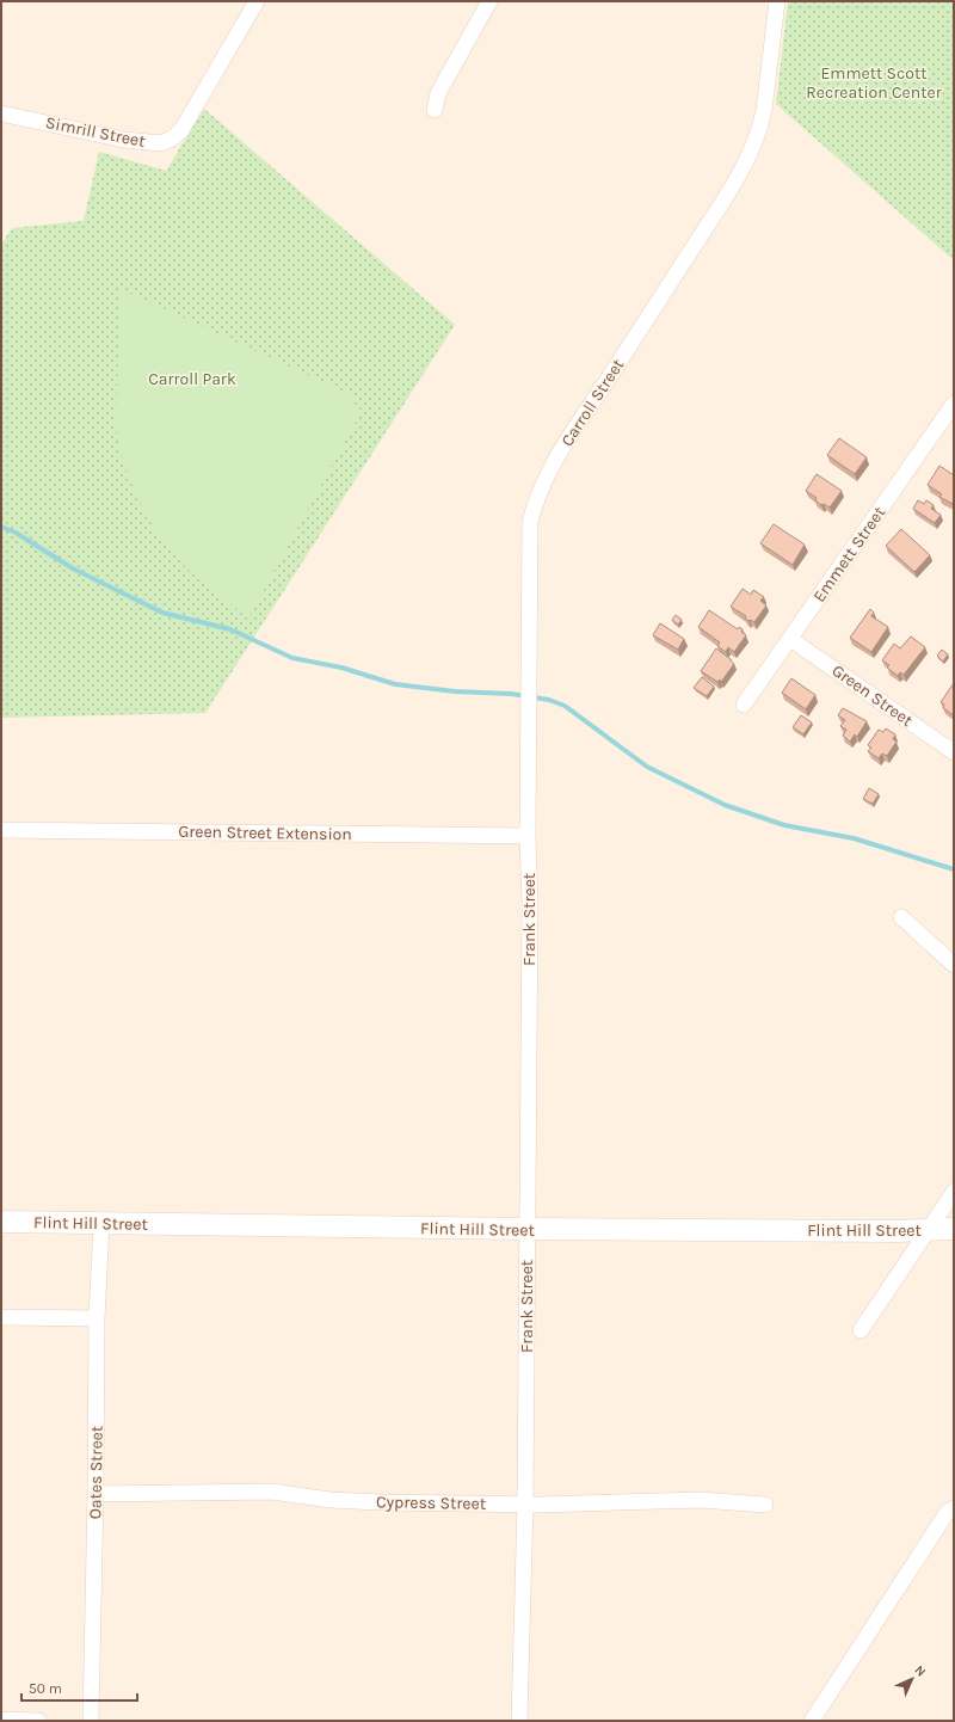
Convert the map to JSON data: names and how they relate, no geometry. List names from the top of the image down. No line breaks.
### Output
{"streets":{"street":["Simrill Street","Carroll Street","Emmett Street","Green Street","Green Street Extension","Frank Street","Flint Hill Street","Oates Street","Cypress Street"]},"crossings":[["Carroll Street","Green Street Extension"],["Carroll Street","Frank Street"],["Emmett Street","Green Street"],["Green Street Extension","Frank Street"],["Frank Street","Flint Hill Street"],["Frank Street","Cypress Street"],["Flint Hill Street","Oates Street"],["Oates Street","Cypress Street"]],"parks":["Emmett Scott Recreation Center","Carroll Park"],"scale_bar":"50 m","north":"top right"}
